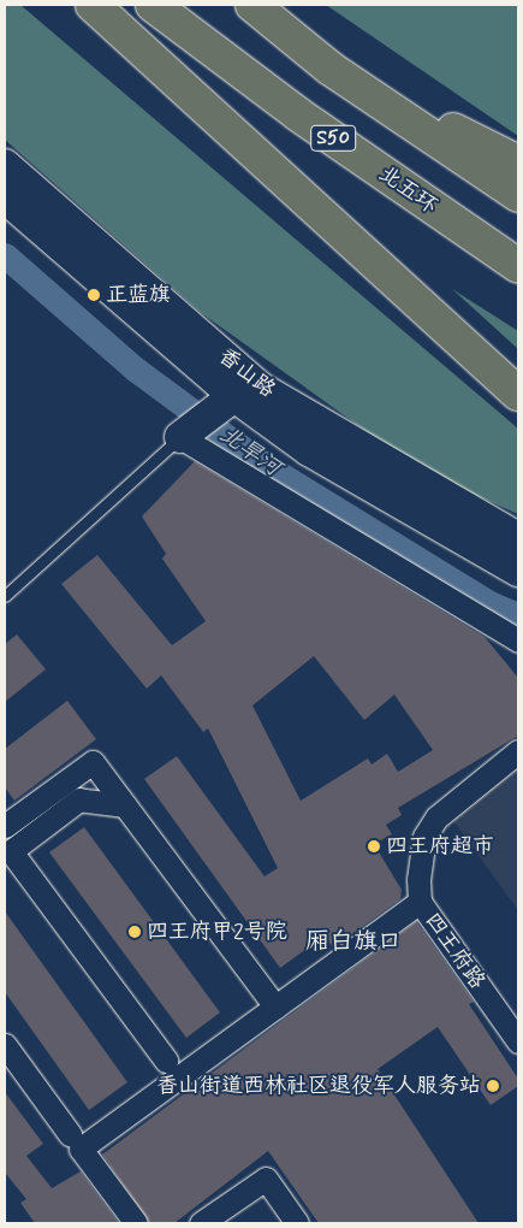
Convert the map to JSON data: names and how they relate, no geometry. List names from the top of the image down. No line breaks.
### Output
{"streets":{"highway":["S50","北五环"],"street":["香山路","四王府路"]},"districts":["厢白旗口"],"water":["北旱河"],"places":["正蓝旗","四王府超市","四王府甲2号院","香山街道西林社区退役军人服务站"]}
